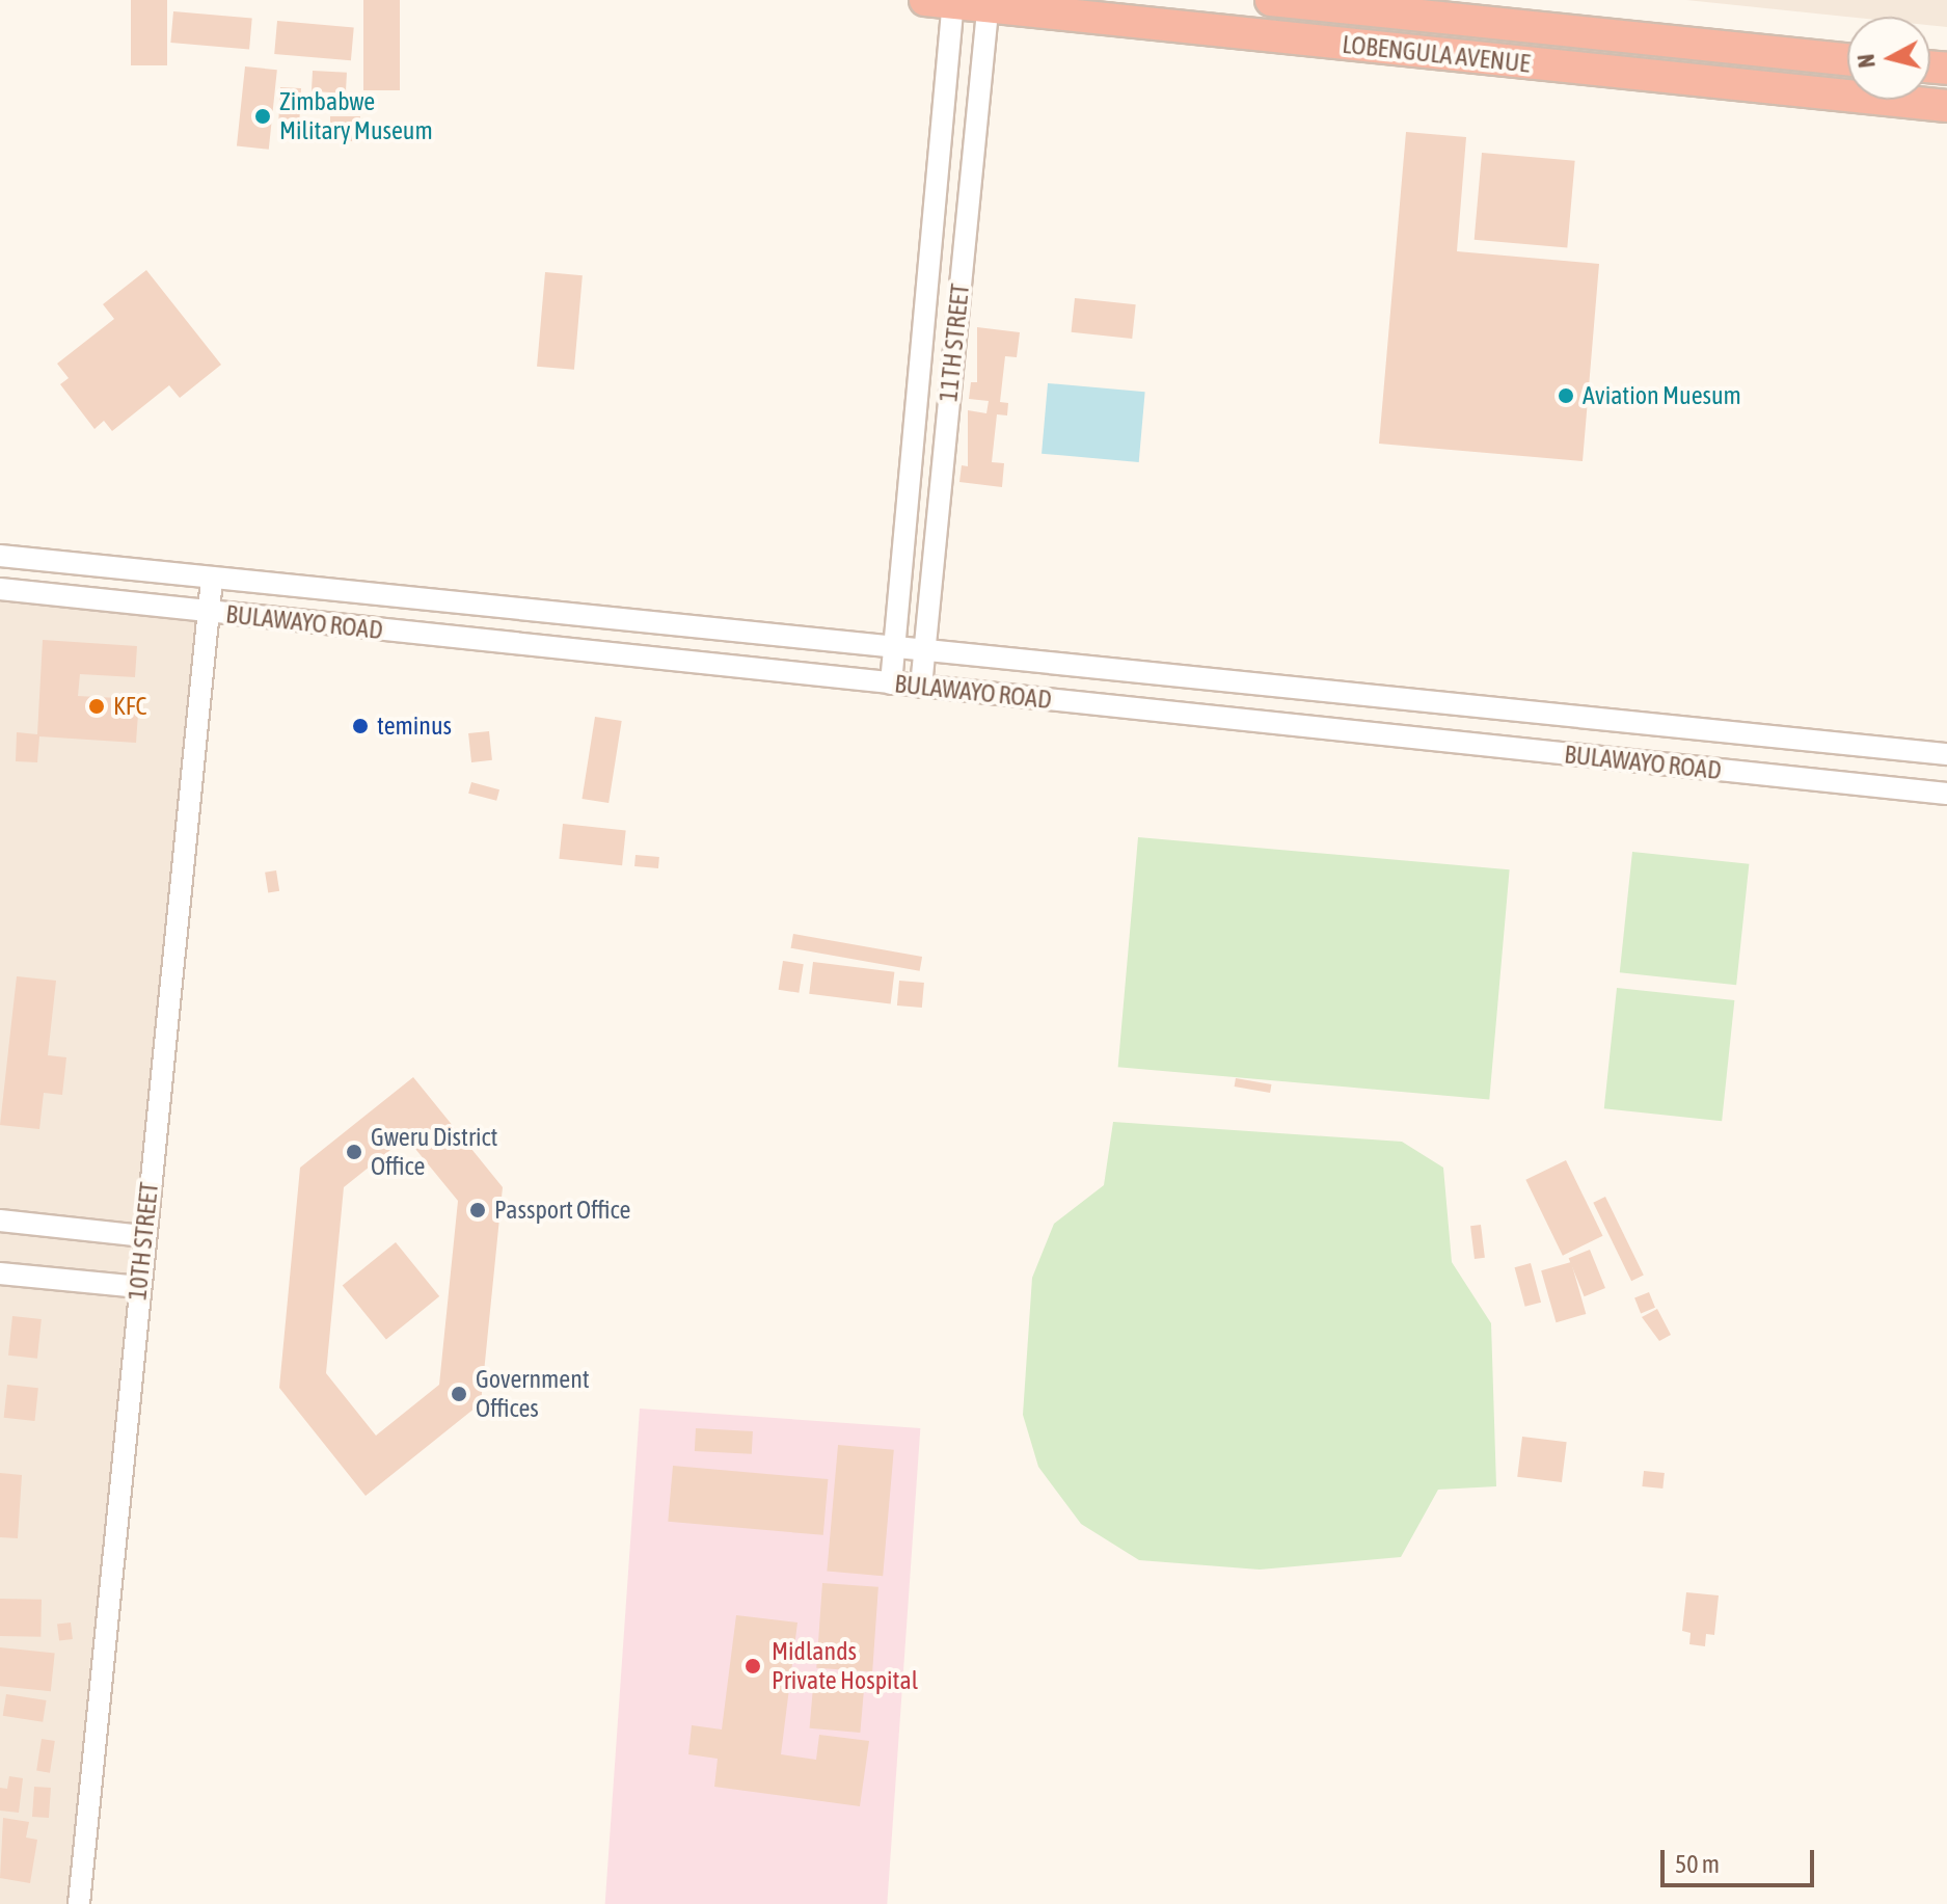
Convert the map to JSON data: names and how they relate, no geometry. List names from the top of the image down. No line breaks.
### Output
{"streets":{"highway":["LOBENGULA AVENUE"],"street":["11TH STREET","BULAWAYO ROAD","10TH STREET"]},"crossings":[["LOBENGULA AVENUE","11TH STREET"],["11TH STREET","BULAWAYO ROAD"],["BULAWAYO ROAD","10TH STREET"]],"places":["Zimbabwe Military Museum","Aviation Muesum","KFC","teminus","Gweru District Office","Passport Office","Government Offices","Midlands Private Hospital"],"scale_bar":"50 m","north":"left"}
